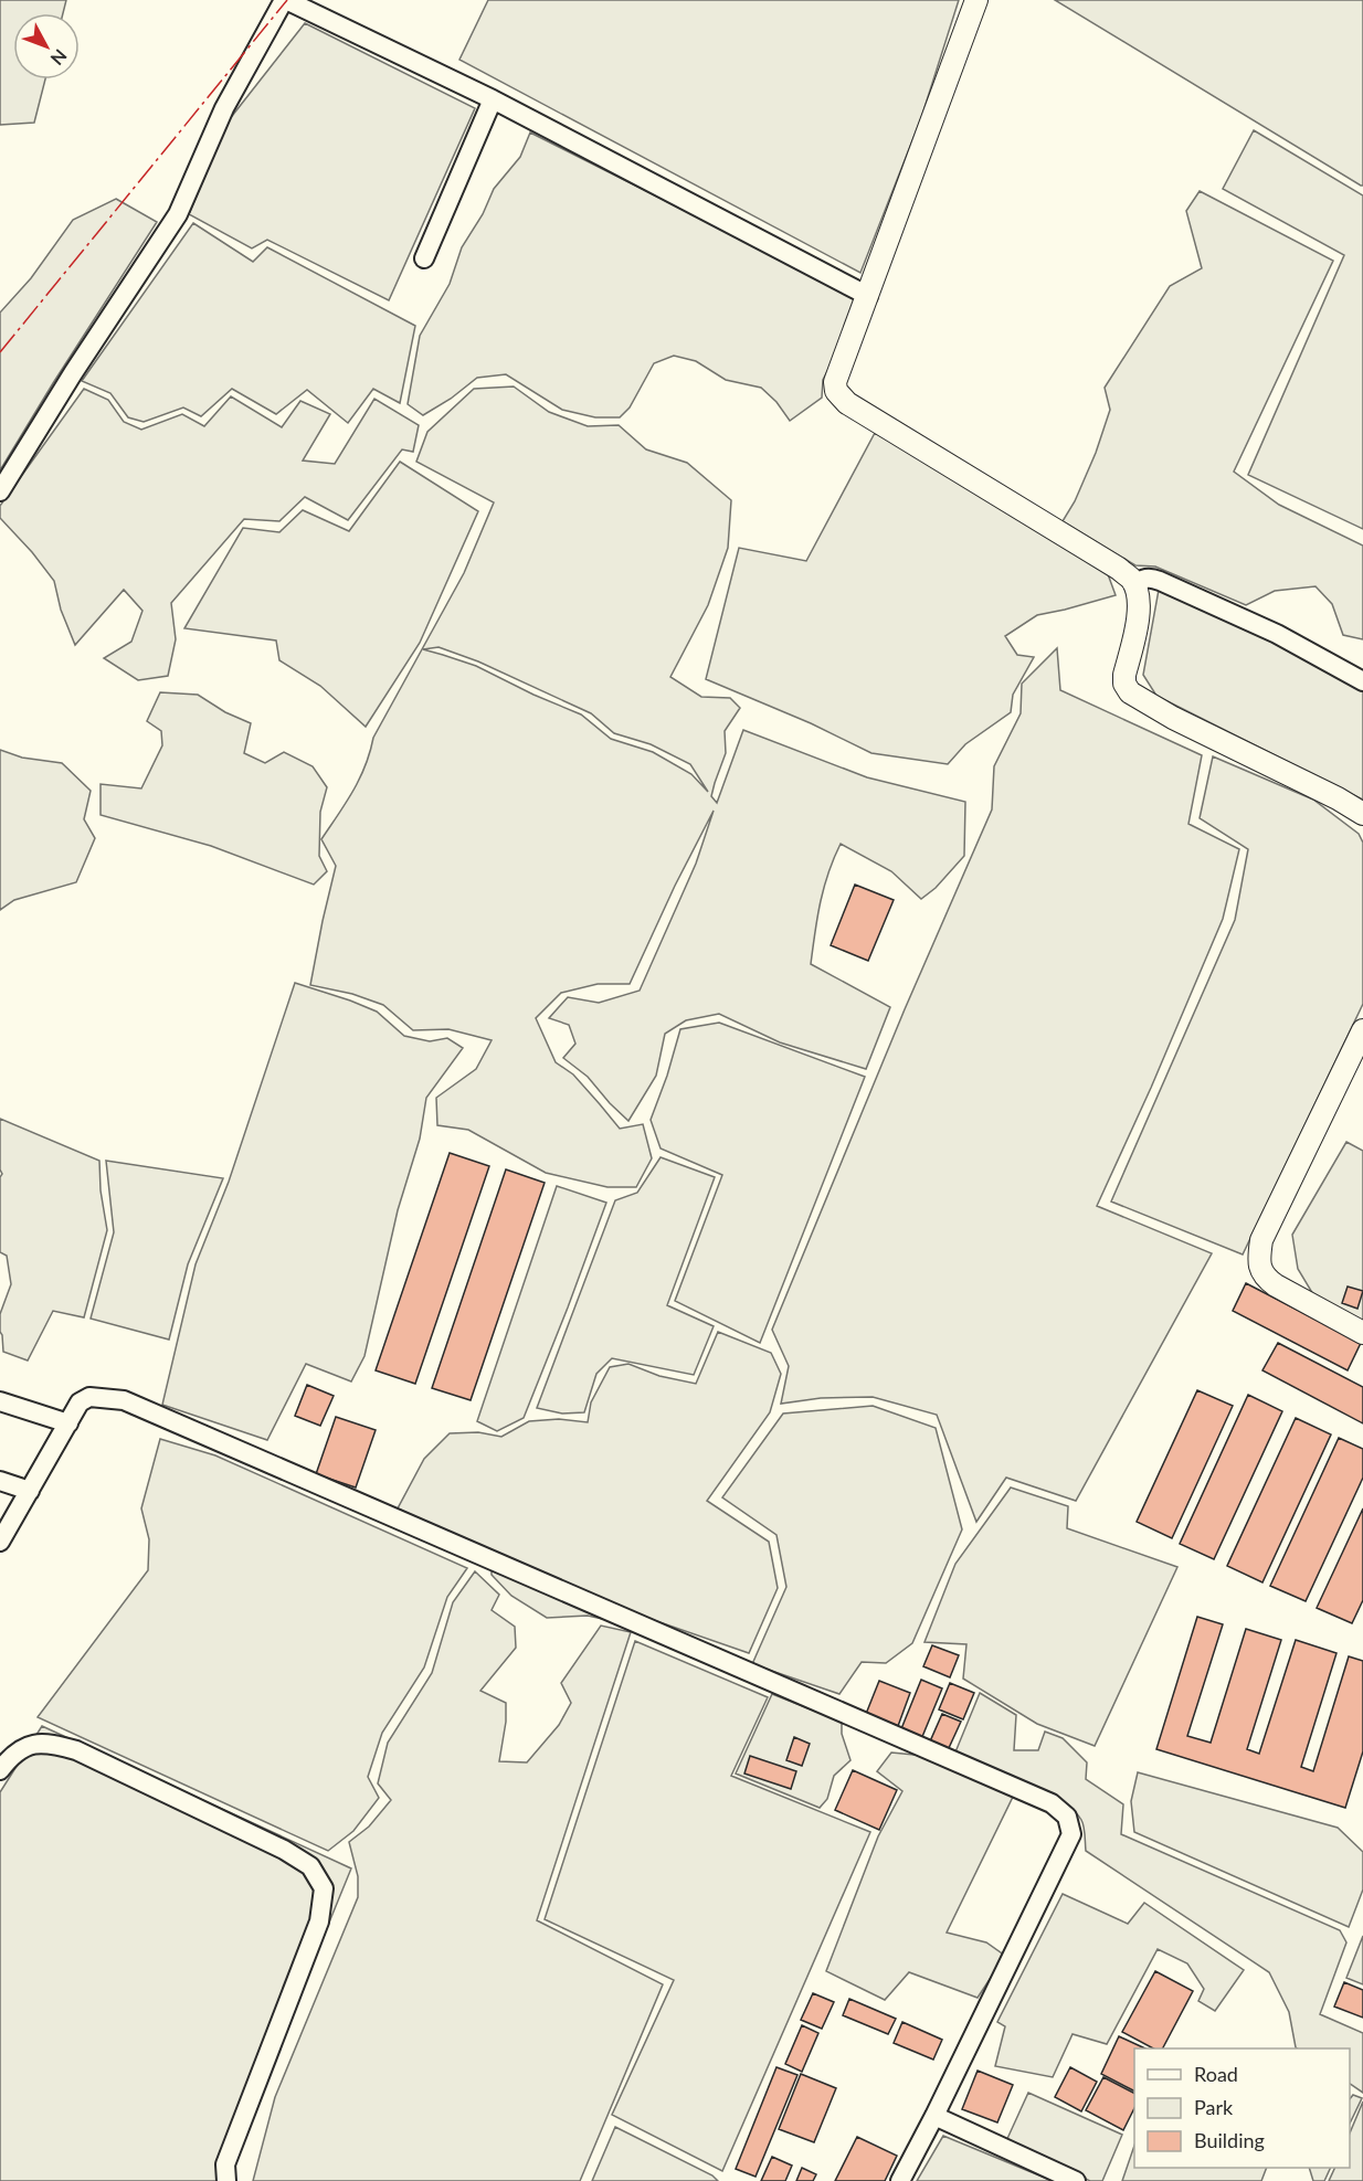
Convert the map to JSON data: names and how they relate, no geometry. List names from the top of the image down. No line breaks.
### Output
{"legend":["Road","Park","Building"],"north":"bottom right"}
